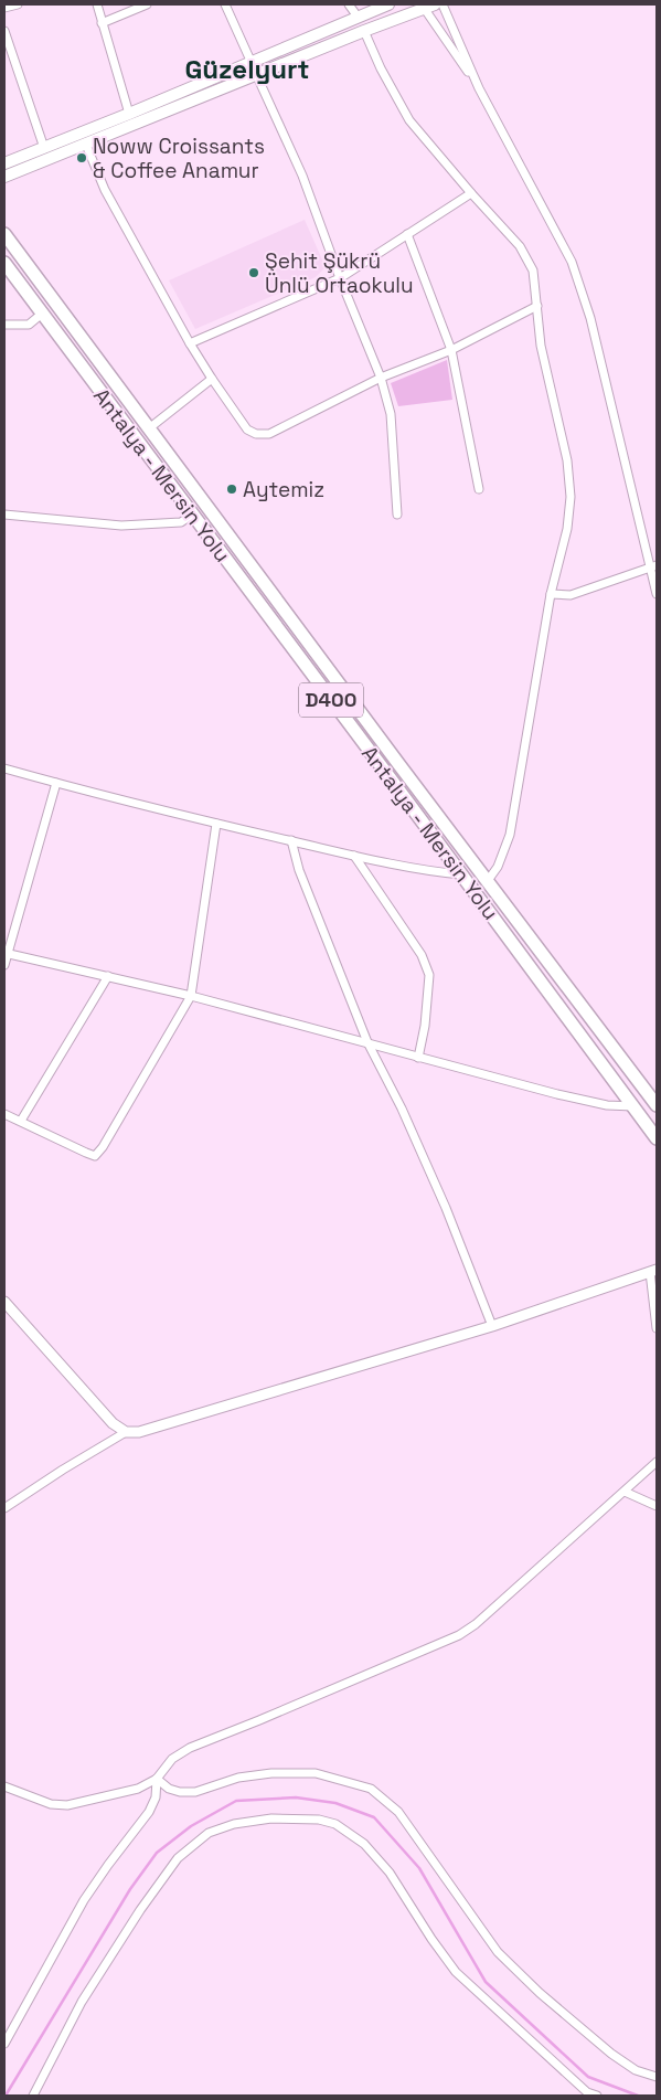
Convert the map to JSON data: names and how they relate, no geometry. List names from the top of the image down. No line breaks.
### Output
{"streets":{"highway":["Antalya - Mersin Yolu","D400"]},"districts":["Güzelyurt"],"places":["Noww Croissants & Coffee Anamur","Şehit Şükrü Ünlü Ortaokulu","Aytemiz"]}
